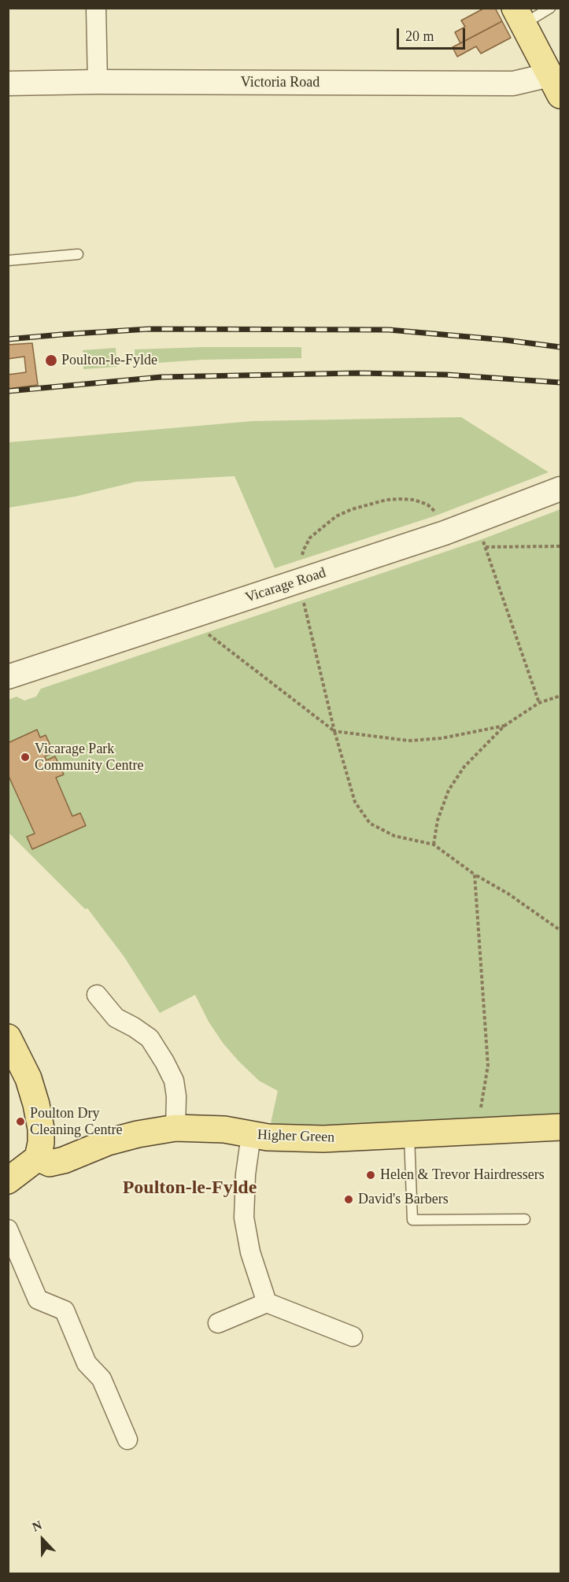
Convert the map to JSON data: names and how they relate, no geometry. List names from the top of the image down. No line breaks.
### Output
{"streets":{"main road":["Higher Green"],"street":["Victoria Road","Vicarage Road"]},"districts":["Poulton-le-Fylde"],"places":["Poulton-le-Fylde","Vicarage Park Community Centre","Poulton Dry Cleaning Centre","Helen & Trevor Hairdressers","David's Barbers"],"scale_bar":"20 m","north":"top"}
